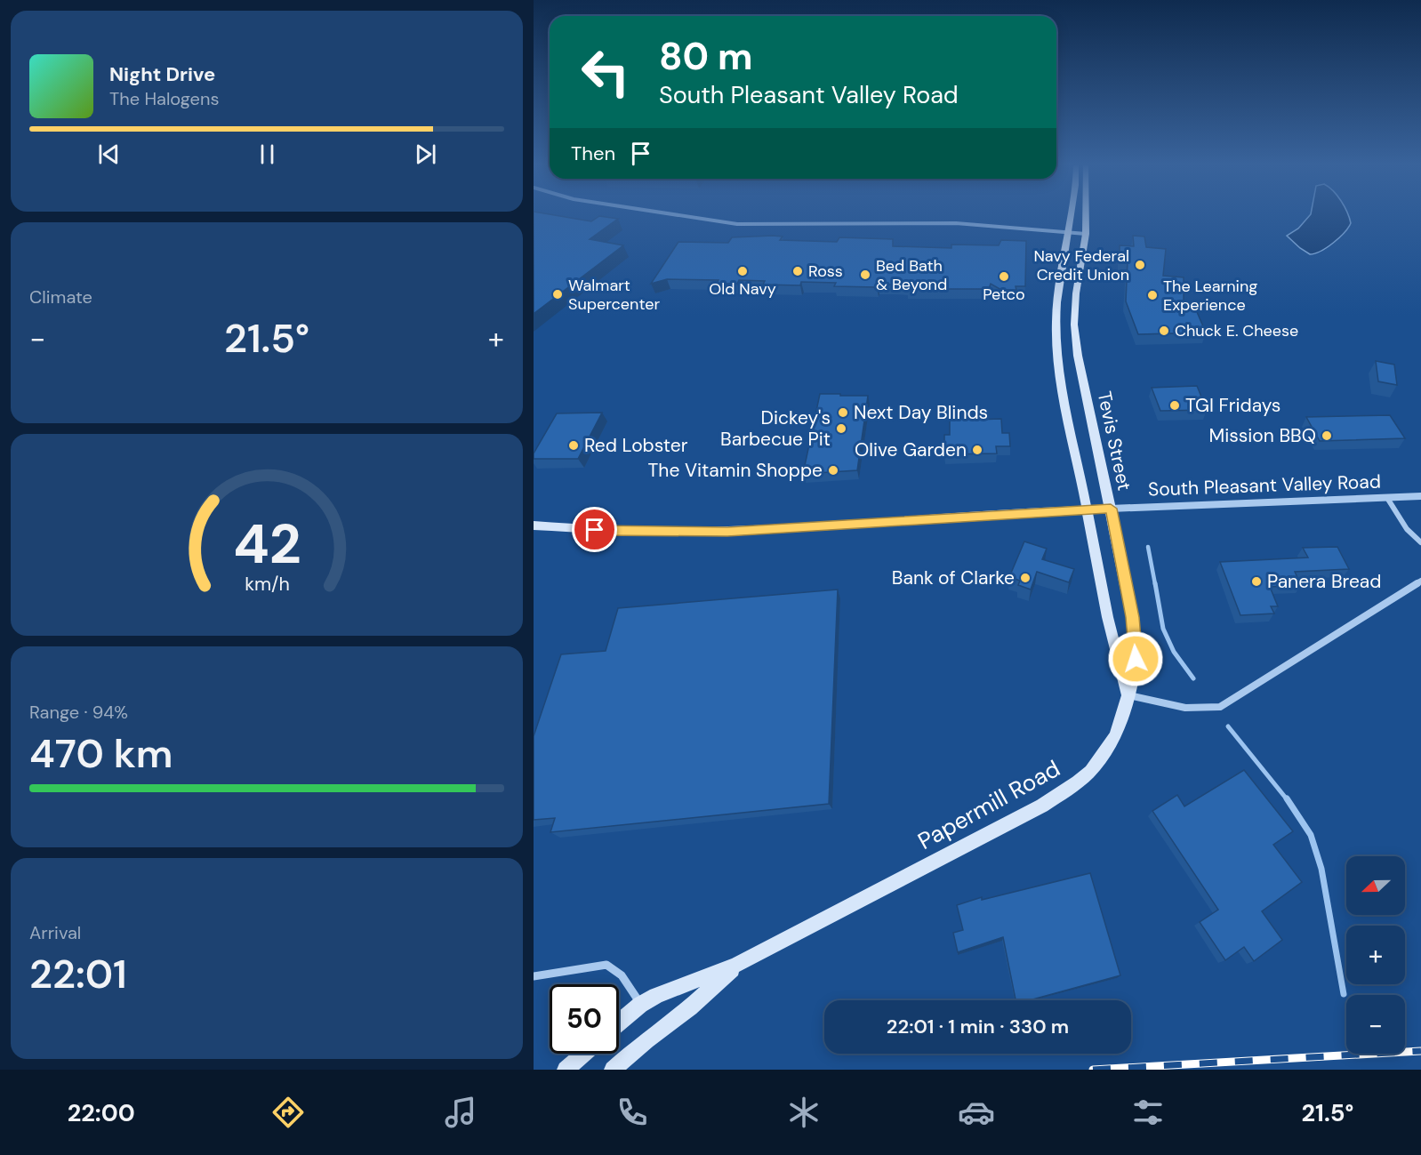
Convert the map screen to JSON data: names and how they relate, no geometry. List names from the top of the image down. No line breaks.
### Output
{"streets":{"main road":["Tevis Street","South Pleasant Valley Road","Papermill Road"]},"crossings":[["Tevis Street","South Pleasant Valley Road"],["Tevis Street","Papermill Road"]],"places":["Navy Federal Credit Union","Old Navy","Ross","Bed Bath & Beyond","Petco","Walmart Supercenter","The Learning Experience","Chuck E. Cheese","TGI Fridays","Next Day Blinds","Dickey's Barbecue Pit","Mission BBQ","Red Lobster","Olive Garden","The Vitamin Shoppe","Bank of Clarke","Panera Bread"],"north":"left","page":{"turn":["80 m","South Pleasant Valley Road"],"song":["Night Drive","The Halogens"],"then":"Then","tile":["Climate",["Range · 94%","470 km"],["Arrival","22:01"]],"heat":["−","21.5°","+"],"map_buttons":["+","−"],"limit":"50","trip":"22:01 · 1 min · 330 m","tabs":["22:00","21.5°"],"gauge":["42","km/h"]}}
